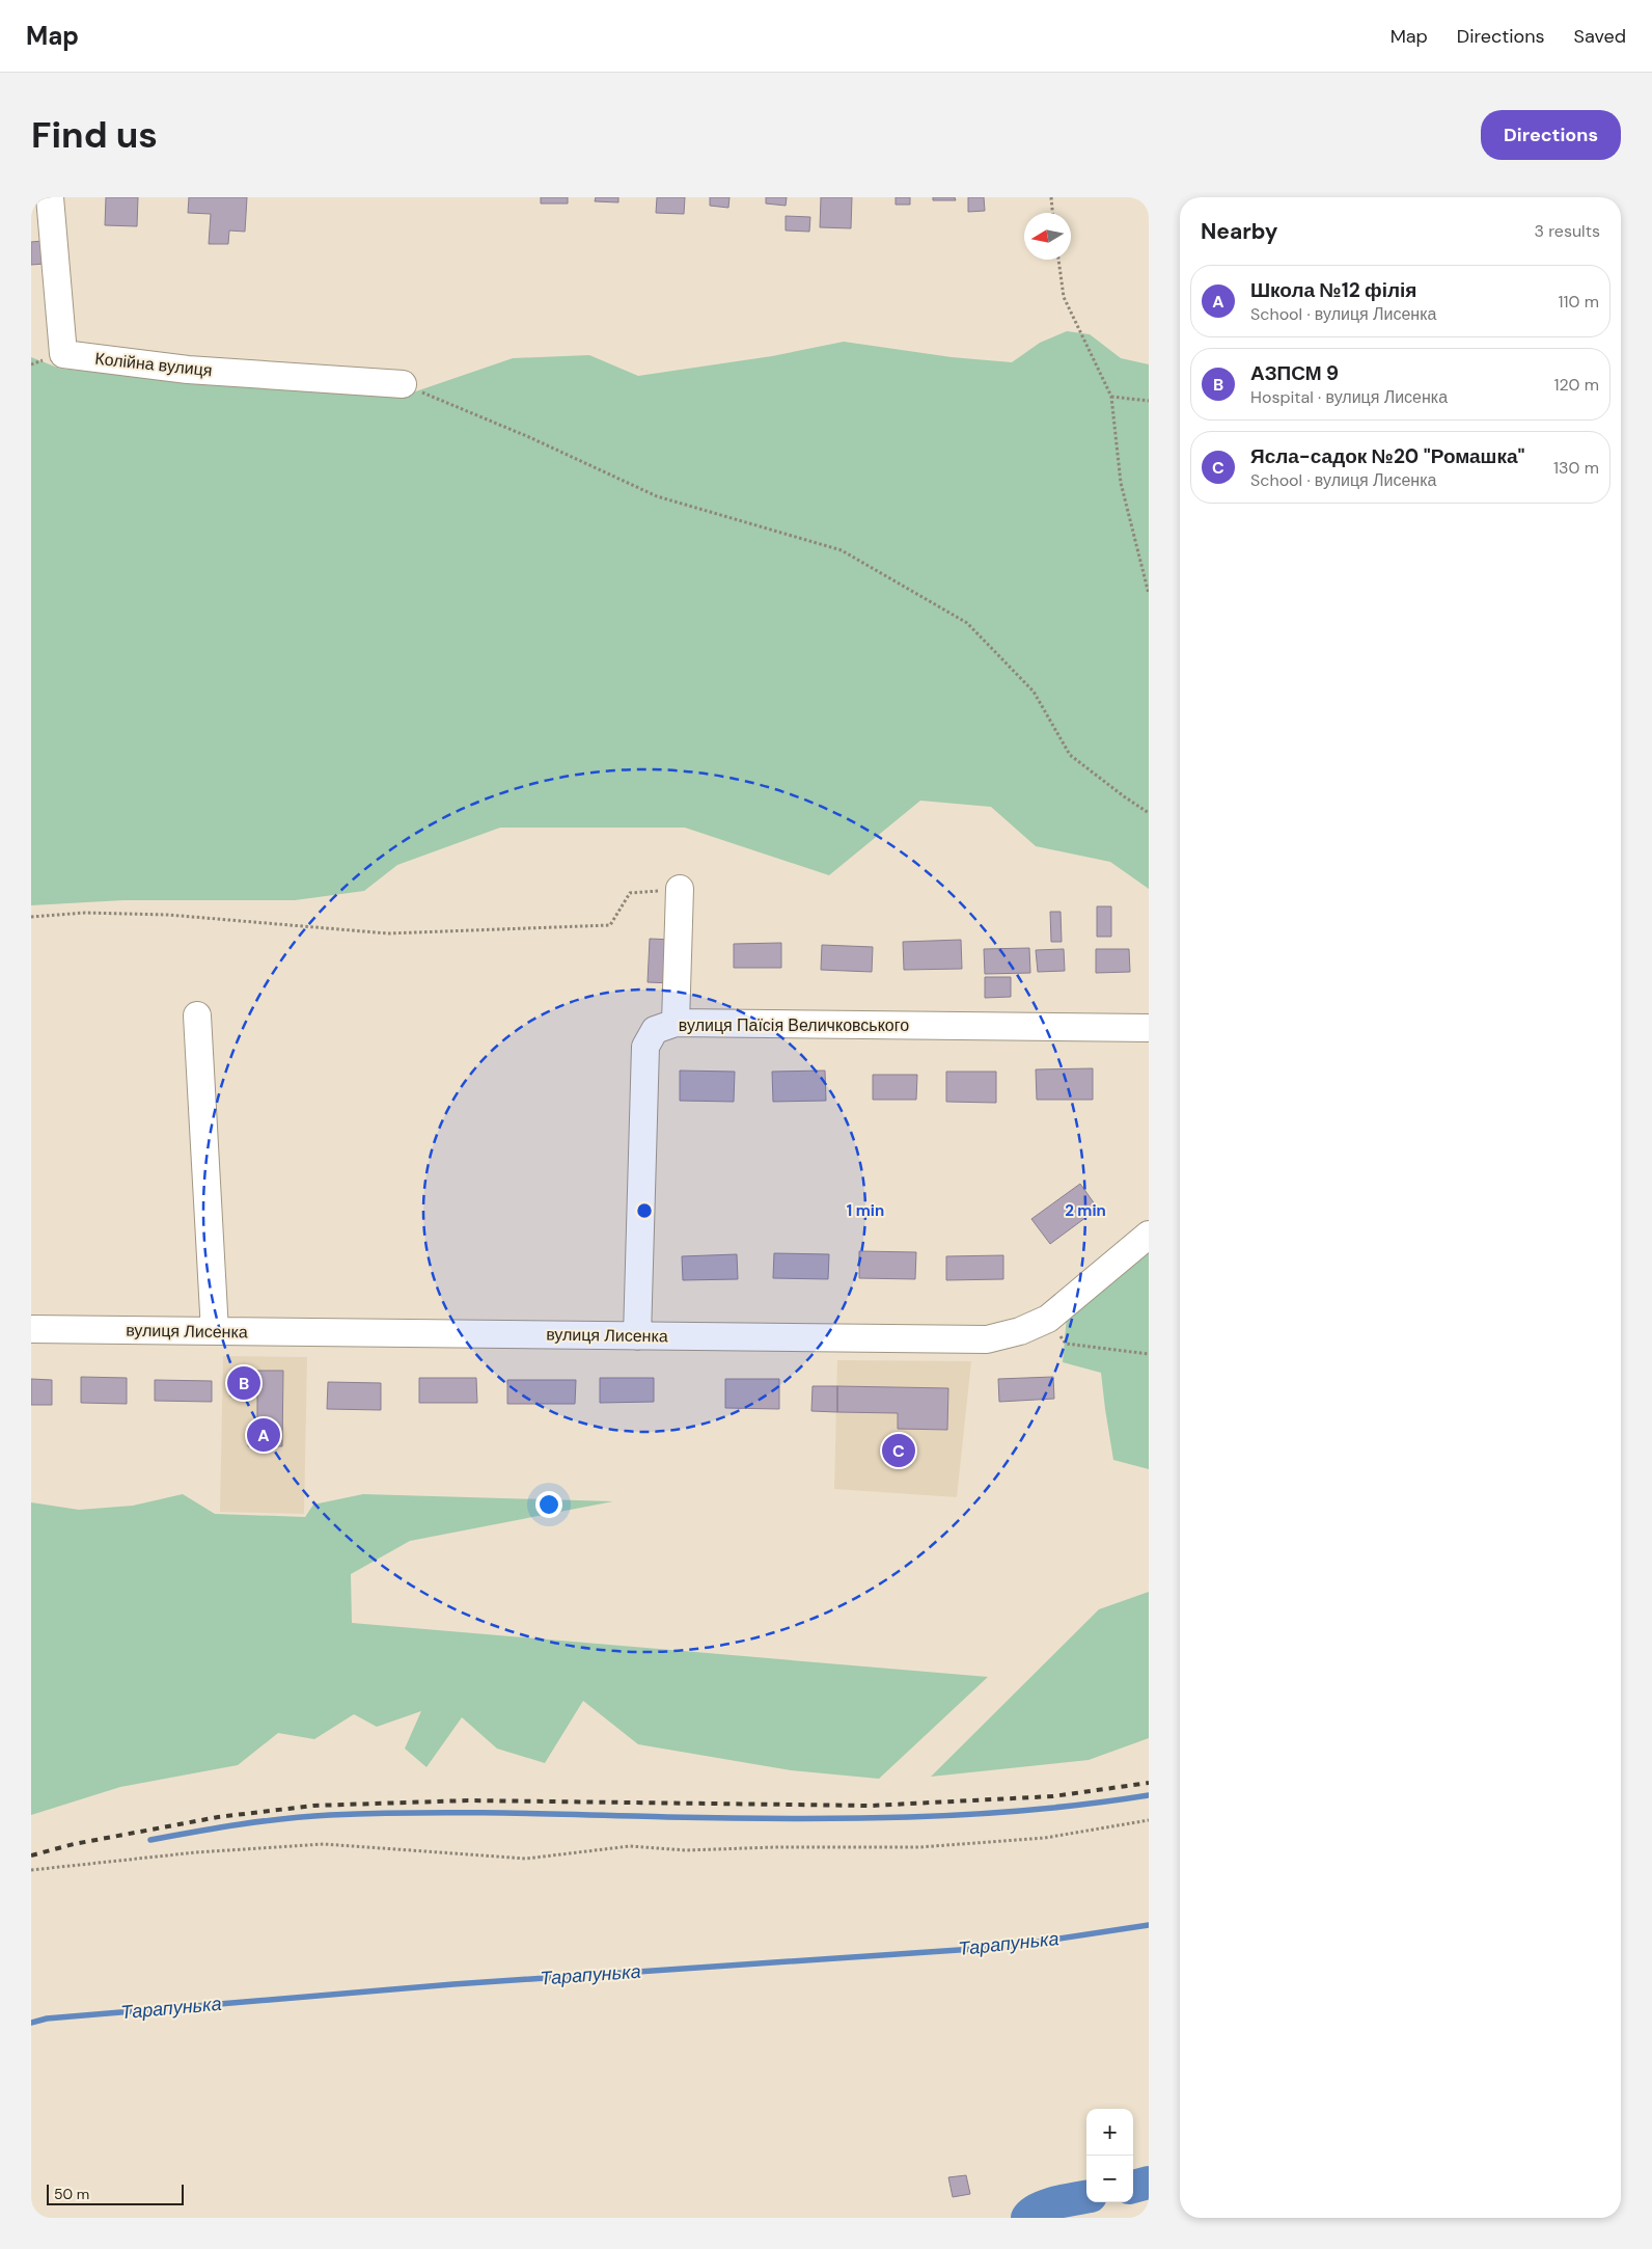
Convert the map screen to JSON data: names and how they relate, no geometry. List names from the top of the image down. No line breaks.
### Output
{"streets":{"street":["Колійна вулиця","вулиця Паїсія Величковського","вулиця Лисенка"]},"crossings":[["вулиця Паїсія Величковського","вулиця Лисенка"]],"water":["Тарапунька"],"scale_bar":"50 m","north":"left","page":{"header":"Map","nav":["Map","Directions","Saved"],"buttons":"Directions","title":"Find us","heading":["Nearby","3 results"],"list":[{"mark":"A","name":"Школа №12 філія","note":"School · вулиця Лисенка","value":"110 m"},{"mark":"B","name":"АЗПСМ 9","note":"Hospital · вулиця Лисенка","value":"120 m"},{"mark":"C","name":"Ясла-садок №20 \"Ромашка\"","note":"School · вулиця Лисенка","value":"130 m"}],"pins":["B","A","C"],"map_buttons":["+","−"],"scale":"50 m"},"rings":["1 min","2 min"]}
